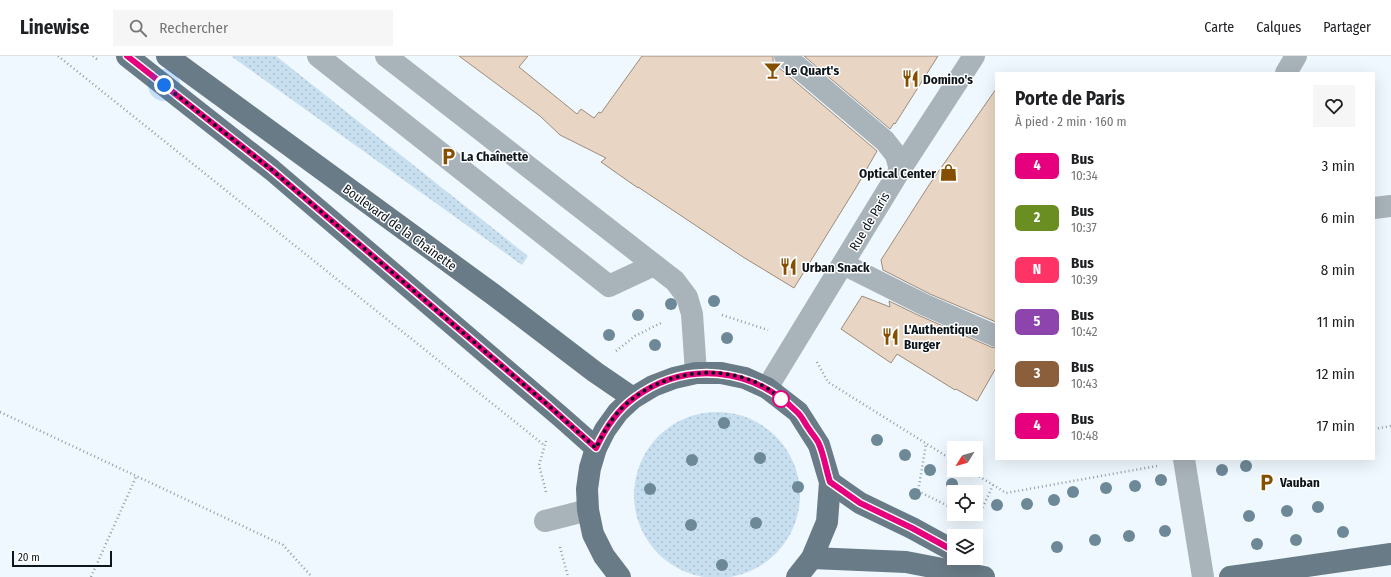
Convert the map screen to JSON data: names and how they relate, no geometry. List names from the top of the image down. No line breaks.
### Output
{"streets":{"main road":["Boulevard de la Chaînette"],"street":["Rue de Paris"]},"places":{"bar":["Le Quart's"],"restaurant":["Domino's","Urban Snack","L'Authentique Burger"],"parking":["La Chaînette","Vauban"],"shop":["Optical Center"]},"lines":["bus line 4"],"scale_bar":"20 m","north":"bottom left","page":{"header":"Linewise","search":"Rechercher","nav":["Carte","Calques","Partager"],"heading":["Porte de Paris","À pied · 2 min · 160 m"],"list":[{"mark":"4","name":"Bus","note":"10:34","value":"3 min"},{"mark":"2","name":"Bus","note":"10:37","value":"6 min"},{"mark":"N","name":"Bus","note":"10:39","value":"8 min"},{"mark":"5","name":"Bus","note":"10:42","value":"11 min"},{"mark":"3","name":"Bus","note":"10:43","value":"12 min"},{"mark":"4","name":"Bus","note":"10:48","value":"17 min"}],"scale":"20 m"}}
